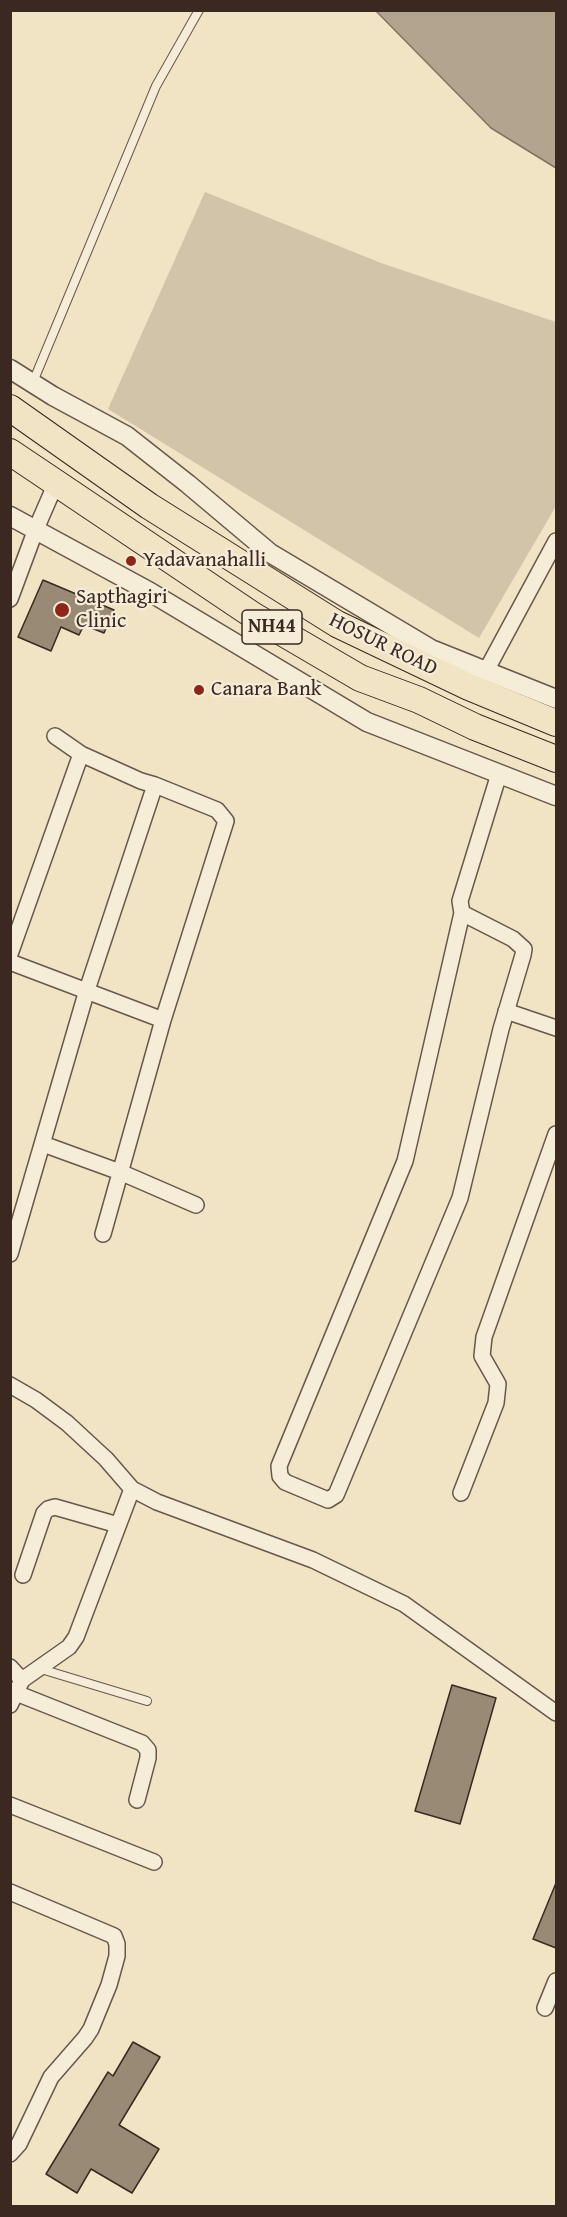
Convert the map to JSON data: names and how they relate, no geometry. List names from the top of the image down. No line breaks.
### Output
{"streets":{"highway":["NH44","HOSUR ROAD"]},"places":["Yadavanahalli","Sapthagiri Clinic","Canara Bank"]}
